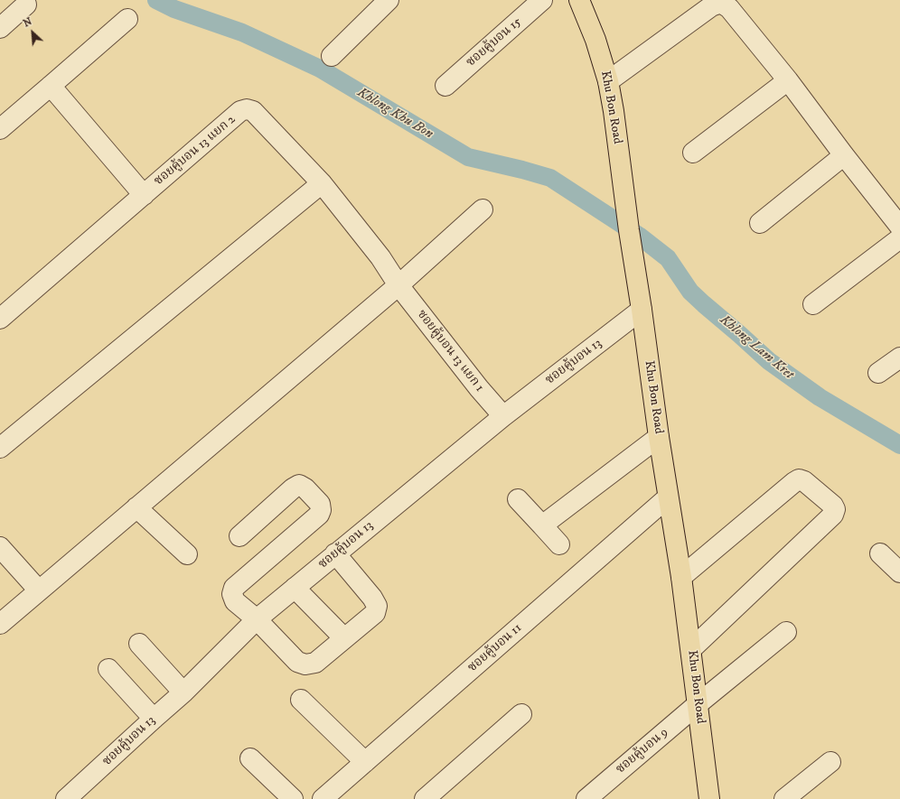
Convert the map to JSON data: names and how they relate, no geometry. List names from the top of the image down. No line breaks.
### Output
{"streets":{"main road":["Khu Bon Road"],"street":["ซอยคู้บอน 15","ซอยคู้บอน 13 แยก 2","ซอยคู้บอน 13 แยก 1","ซอยคู้บอน 13","ซอยคู้บอน 11","ซอยคู้บอน 9"]},"crossings":[["Khu Bon Road","ซอยคู้บอน 13"],["Khu Bon Road","ซอยคู้บอน 11"],["Khu Bon Road","ซอยคู้บอน 9"],["ซอยคู้บอน 13 แยก 2","ซอยคู้บอน 13 แยก 1"],["ซอยคู้บอน 13 แยก 1","ซอยคู้บอน 13"]],"water":["Khlong Khu Bon","Khlong Lam Kret"],"north":"top left"}
